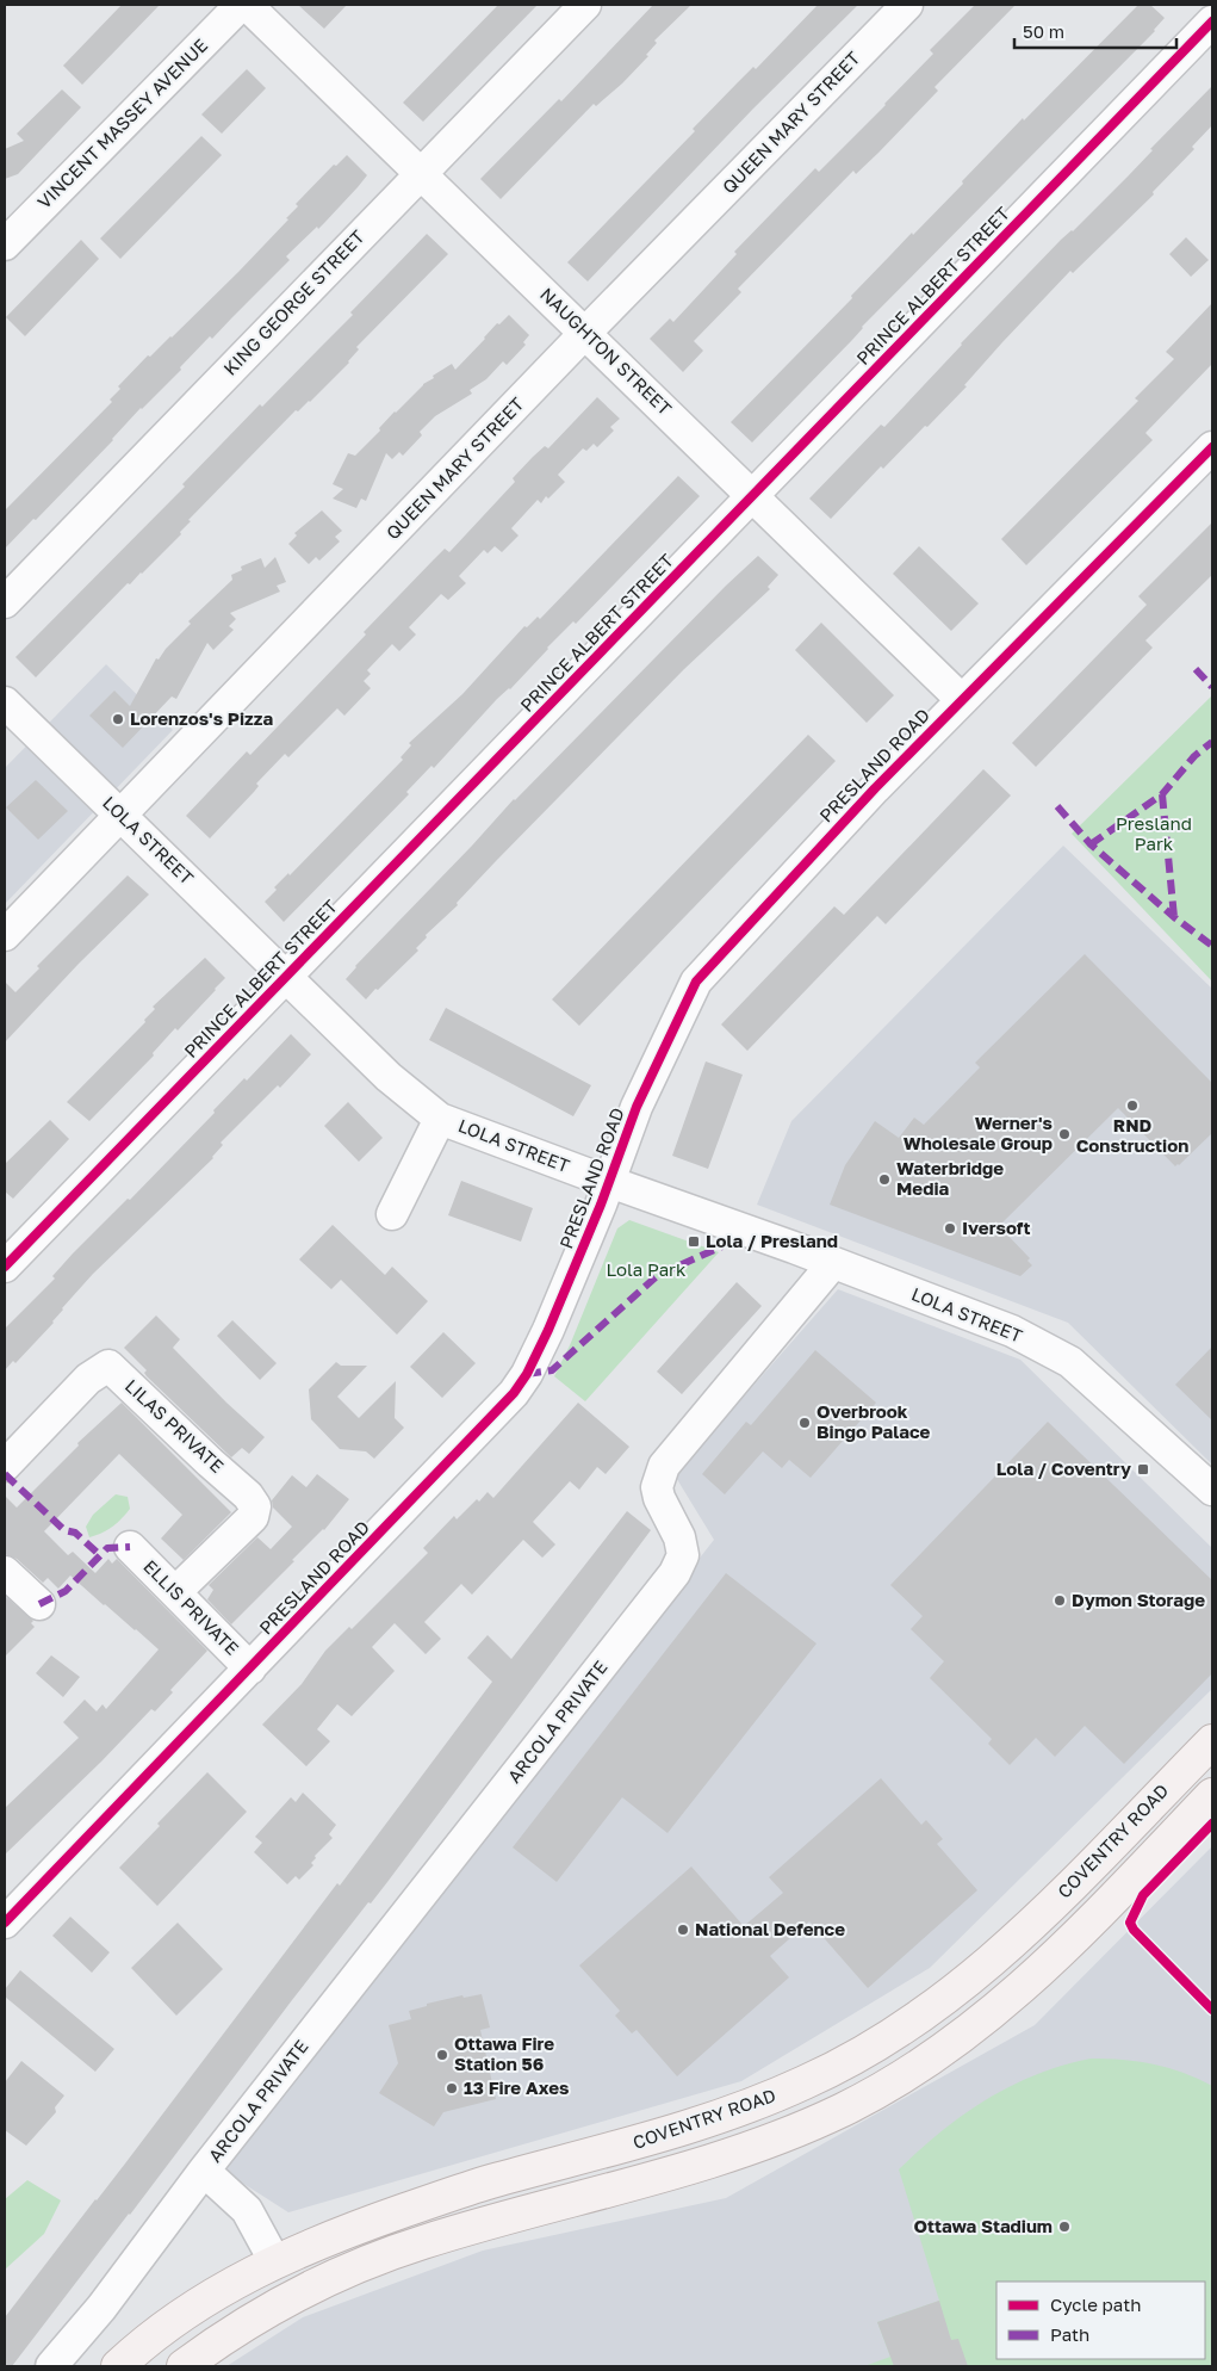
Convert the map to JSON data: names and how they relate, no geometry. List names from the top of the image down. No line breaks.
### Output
{"streets":{"main road":["COVENTRY ROAD"],"street":["QUEEN MARY STREET","VINCENT MASSEY AVENUE","PRINCE ALBERT STREET","KING GEORGE STREET","NAUGHTON STREET","PRESLAND ROAD","LOLA STREET","LILAS PRIVATE","ELLIS PRIVATE","ARCOLA PRIVATE"]},"crossings":[["QUEEN MARY STREET","NAUGHTON STREET"],["QUEEN MARY STREET","LOLA STREET"],["PRINCE ALBERT STREET","NAUGHTON STREET"],["PRINCE ALBERT STREET","LOLA STREET"],["KING GEORGE STREET","NAUGHTON STREET"],["NAUGHTON STREET","PRESLAND ROAD"],["PRESLAND ROAD","LOLA STREET"],["PRESLAND ROAD","ELLIS PRIVATE"],["LOLA STREET","ARCOLA PRIVATE"],["LILAS PRIVATE","ELLIS PRIVATE"],["ARCOLA PRIVATE","COVENTRY ROAD"]],"parks":["Presland Park","Lola Park"],"places":{"other":["Lorenzos's Pizza","RND Construction","Werner's Wholesale Group","Waterbridge Media","Iversoft","Overbrook Bingo Palace","Dymon Storage","National Defence","Ottawa Fire Station 56","13 Fire Axes","Ottawa Stadium"],"transit":["Lola / Presland","Lola / Coventry"]},"legend":["Cycle path","Path"],"scale_bar":"50 m"}
